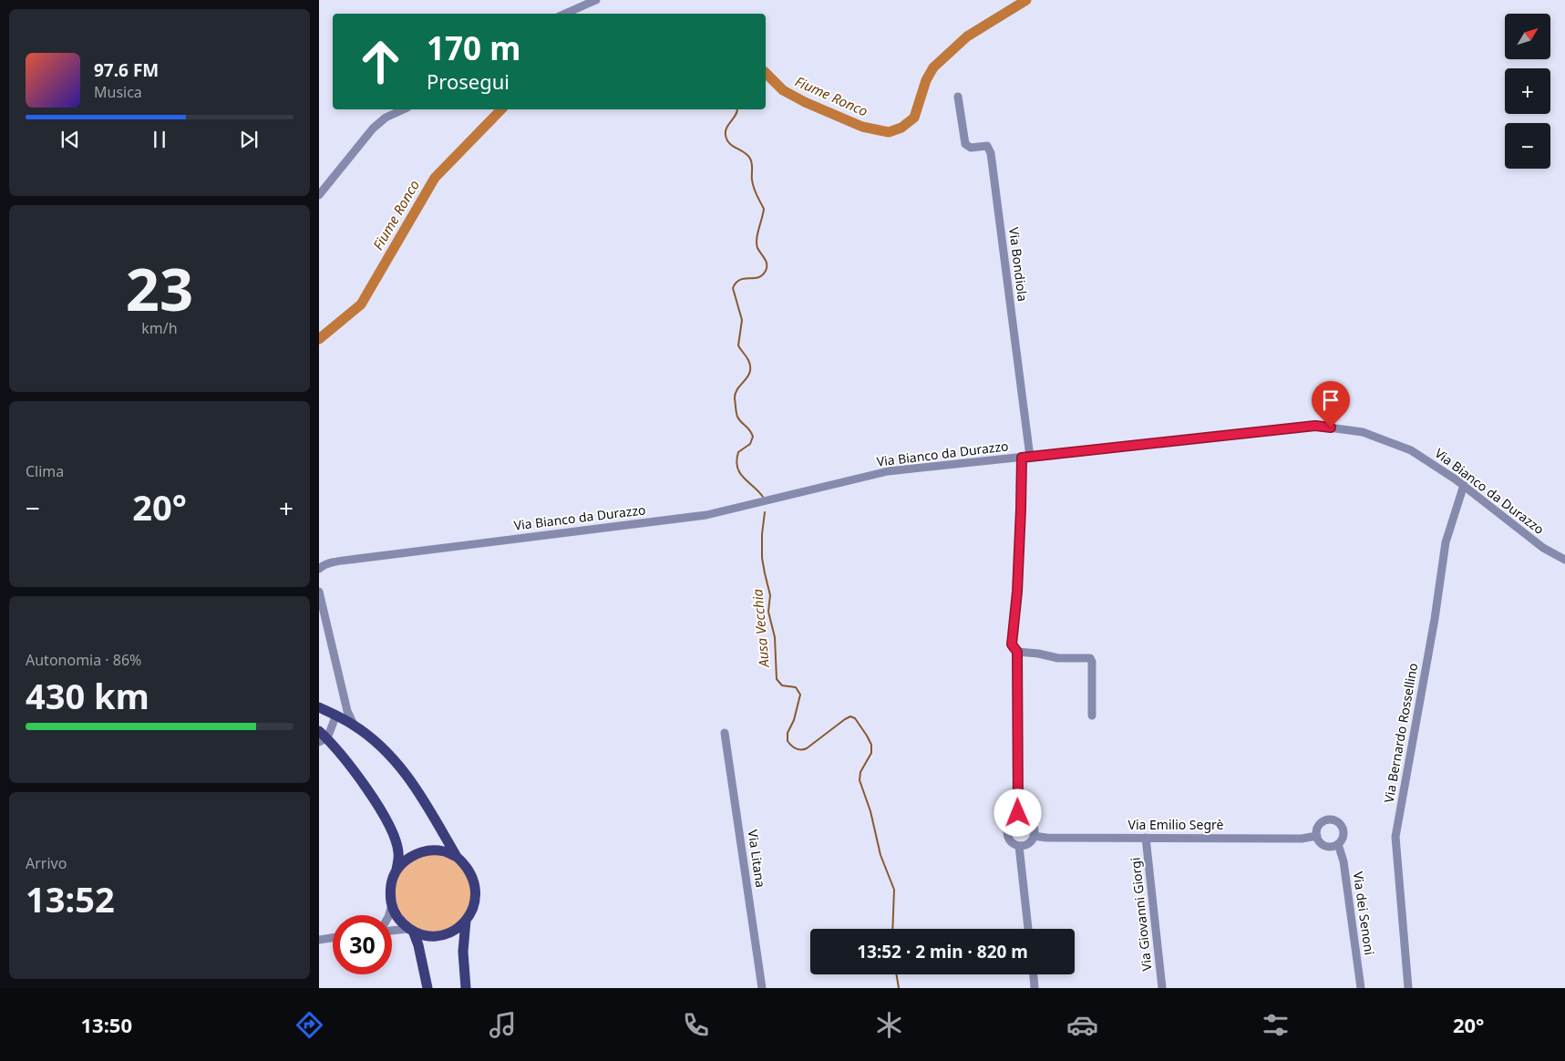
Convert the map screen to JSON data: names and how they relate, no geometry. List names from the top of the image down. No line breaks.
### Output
{"streets":{"street":["Via Bondiola","Via Bianco da Durazzo","Via Bernardo Rossellino","Via Emilio Segrè","Via Litana","Via dei Senoni","Via Giovanni Giorgi"]},"crossings":[["Via Bondiola","Via Bianco da Durazzo"],["Via Bianco da Durazzo","Via Bernardo Rossellino"],["Via Emilio Segrè","Via dei Senoni"],["Via Emilio Segrè","Via Giovanni Giorgi"]],"water":["Fiume Ronco","Ausa Vecchia"],"north":"top right","page":{"map_buttons":["+","−"],"turn":["170 m","Prosegui"],"song":["97.6 FM","Musica"],"tile":[["23","km/h"],"Clima",["Autonomia · 86%","430 km"],["Arrivo","13:52"]],"heat":["−","20°","+"],"limit":"30","trip":"13:52 · 2 min · 820 m","tabs":["13:50","20°"]}}
